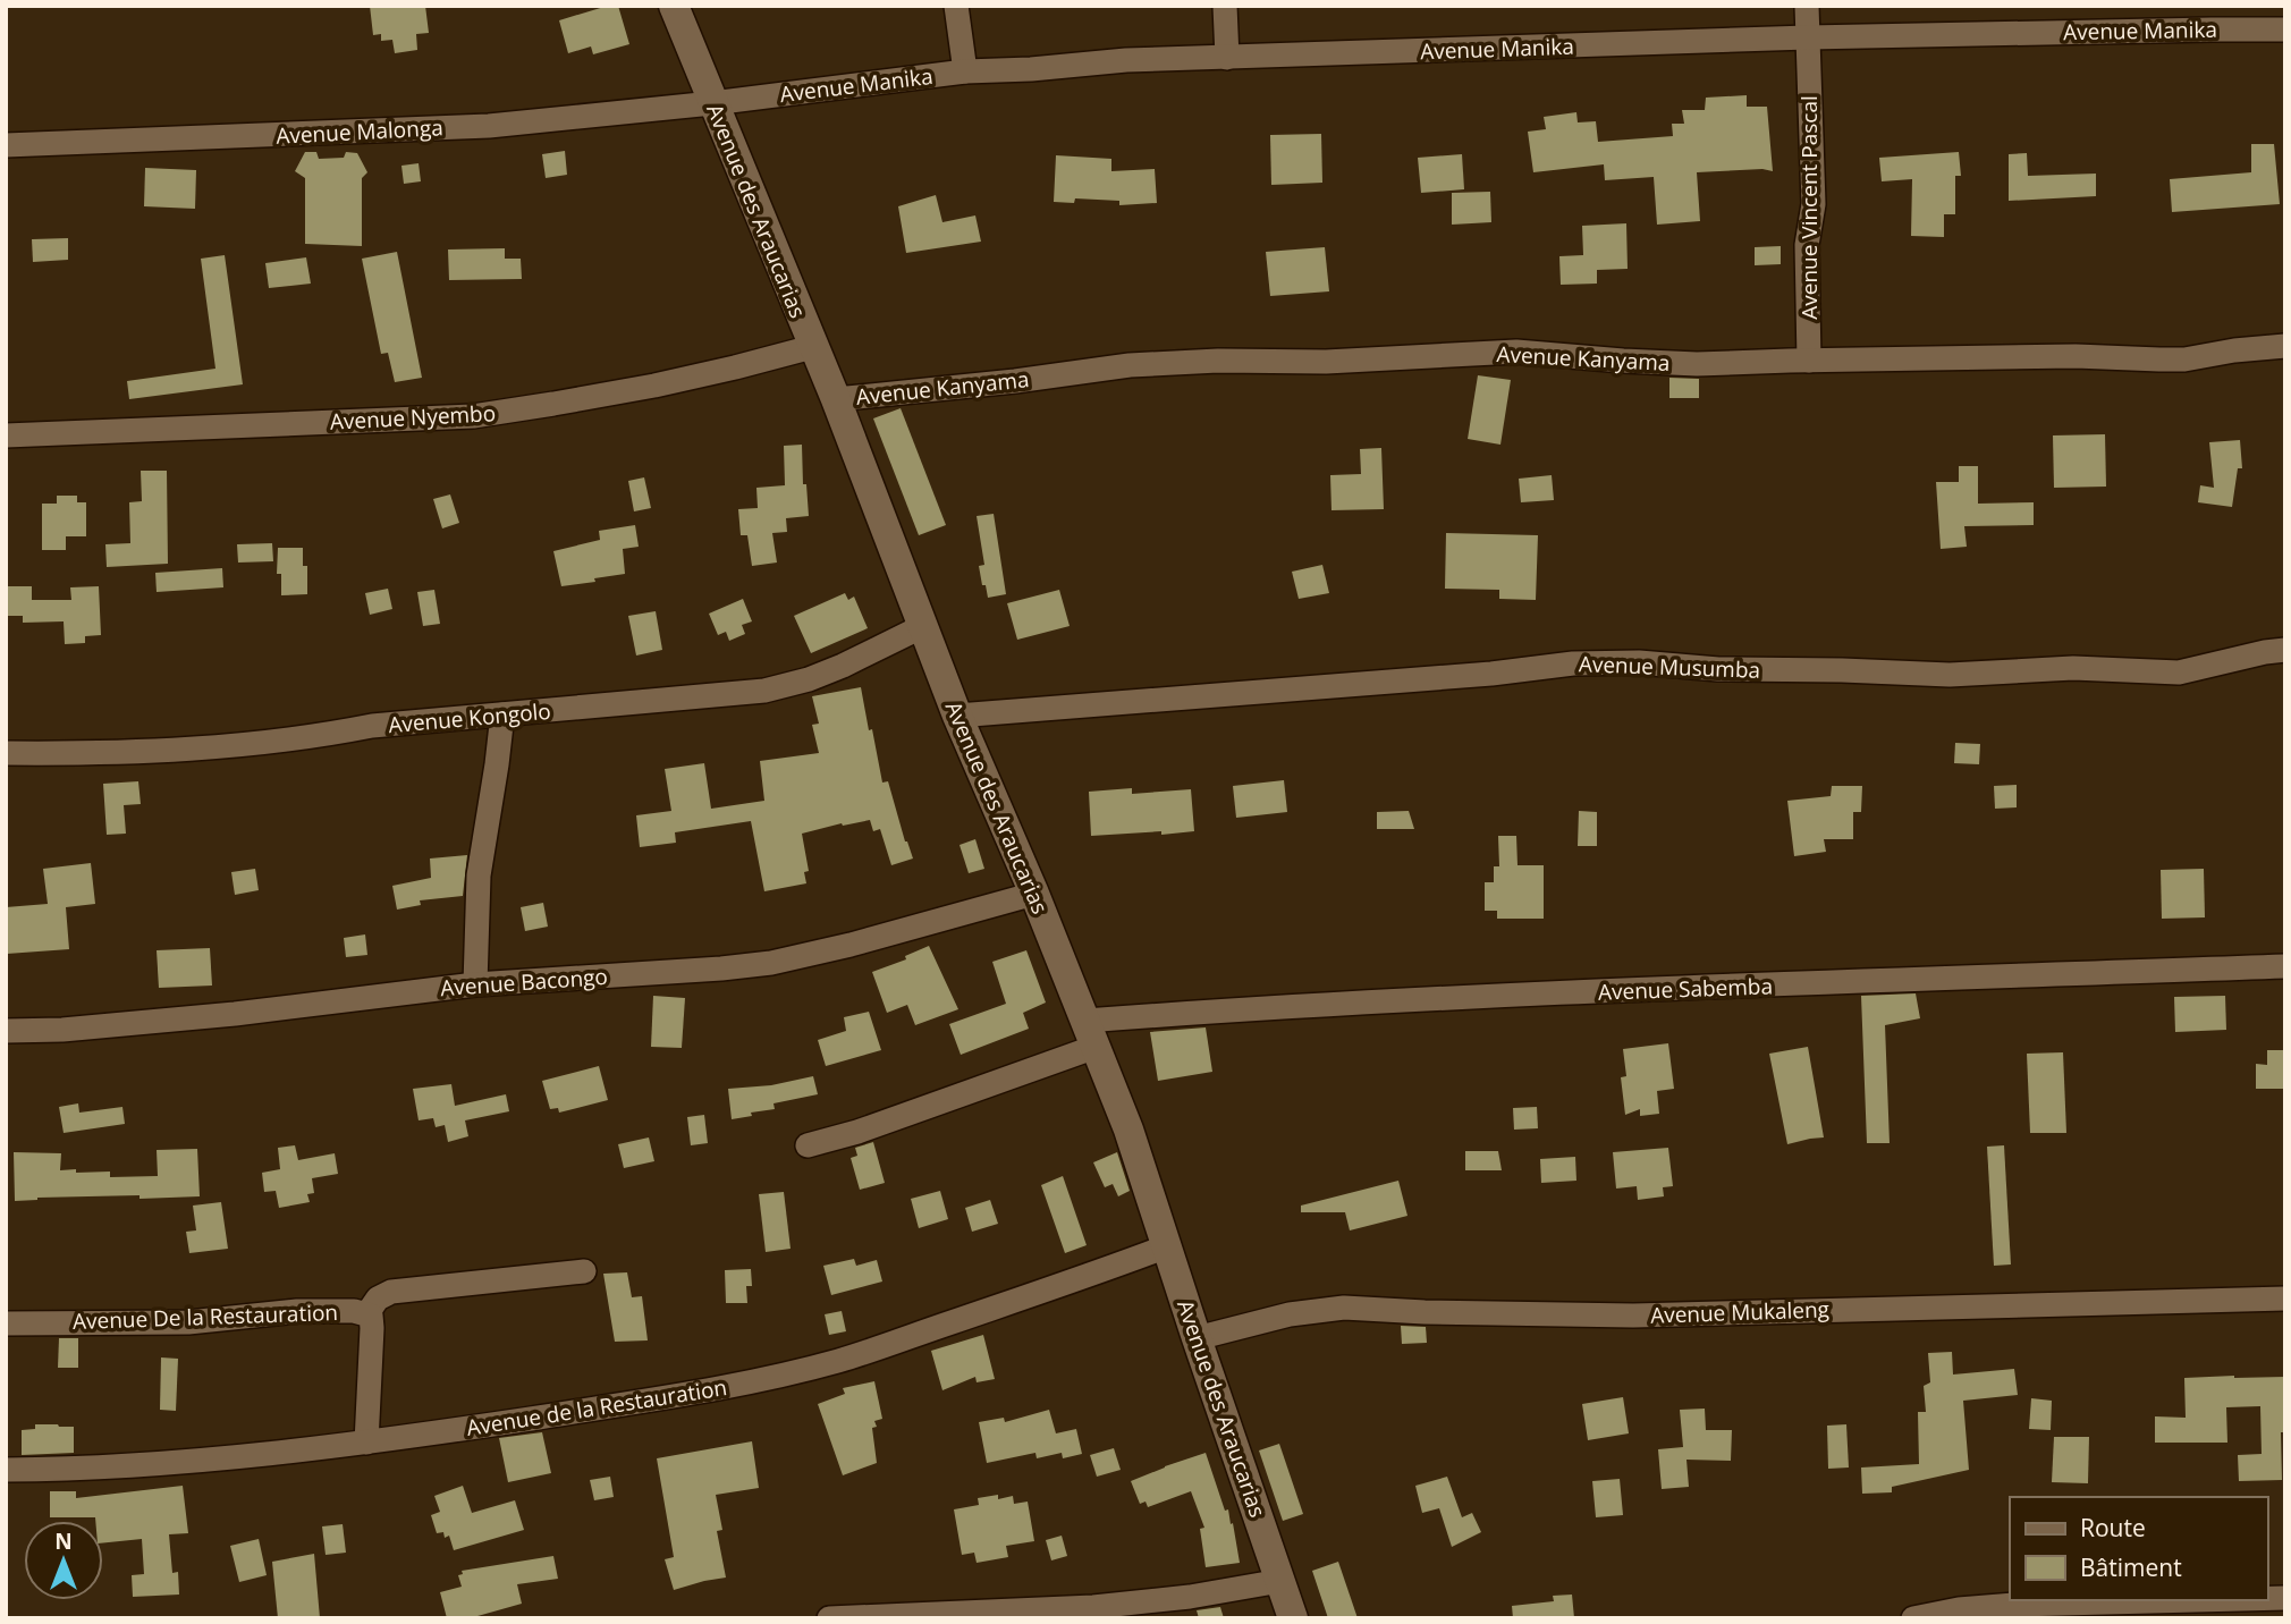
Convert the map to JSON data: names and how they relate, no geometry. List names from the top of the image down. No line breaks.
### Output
{"streets":{"street":["Avenue Manika","Avenue Malonga","Avenue Vincent Pascal","Avenue des Araucarias","Avenue Kanyama","Avenue Nyembo","Avenue Musumba","Avenue Kongolo","Avenue Bacongo","Avenue Sabemba","Avenue Mukaleng","Avenue De la Restauration","Avenue de la Restauration"]},"crossings":[["Avenue Manika","Avenue Malonga"],["Avenue Manika","Avenue Vincent Pascal"],["Avenue Manika","Avenue des Araucarias"],["Avenue Malonga","Avenue des Araucarias"],["Avenue Vincent Pascal","Avenue Kanyama"],["Avenue des Araucarias","Avenue Kanyama"],["Avenue des Araucarias","Avenue Nyembo"],["Avenue des Araucarias","Avenue Musumba"],["Avenue des Araucarias","Avenue Kongolo"],["Avenue des Araucarias","Avenue Bacongo"],["Avenue des Araucarias","Avenue Sabemba"],["Avenue des Araucarias","Avenue Mukaleng"],["Avenue des Araucarias","Avenue de la Restauration"],["Avenue De la Restauration","Avenue de la Restauration"]],"legend":["Route","Bâtiment"],"north":"top"}
